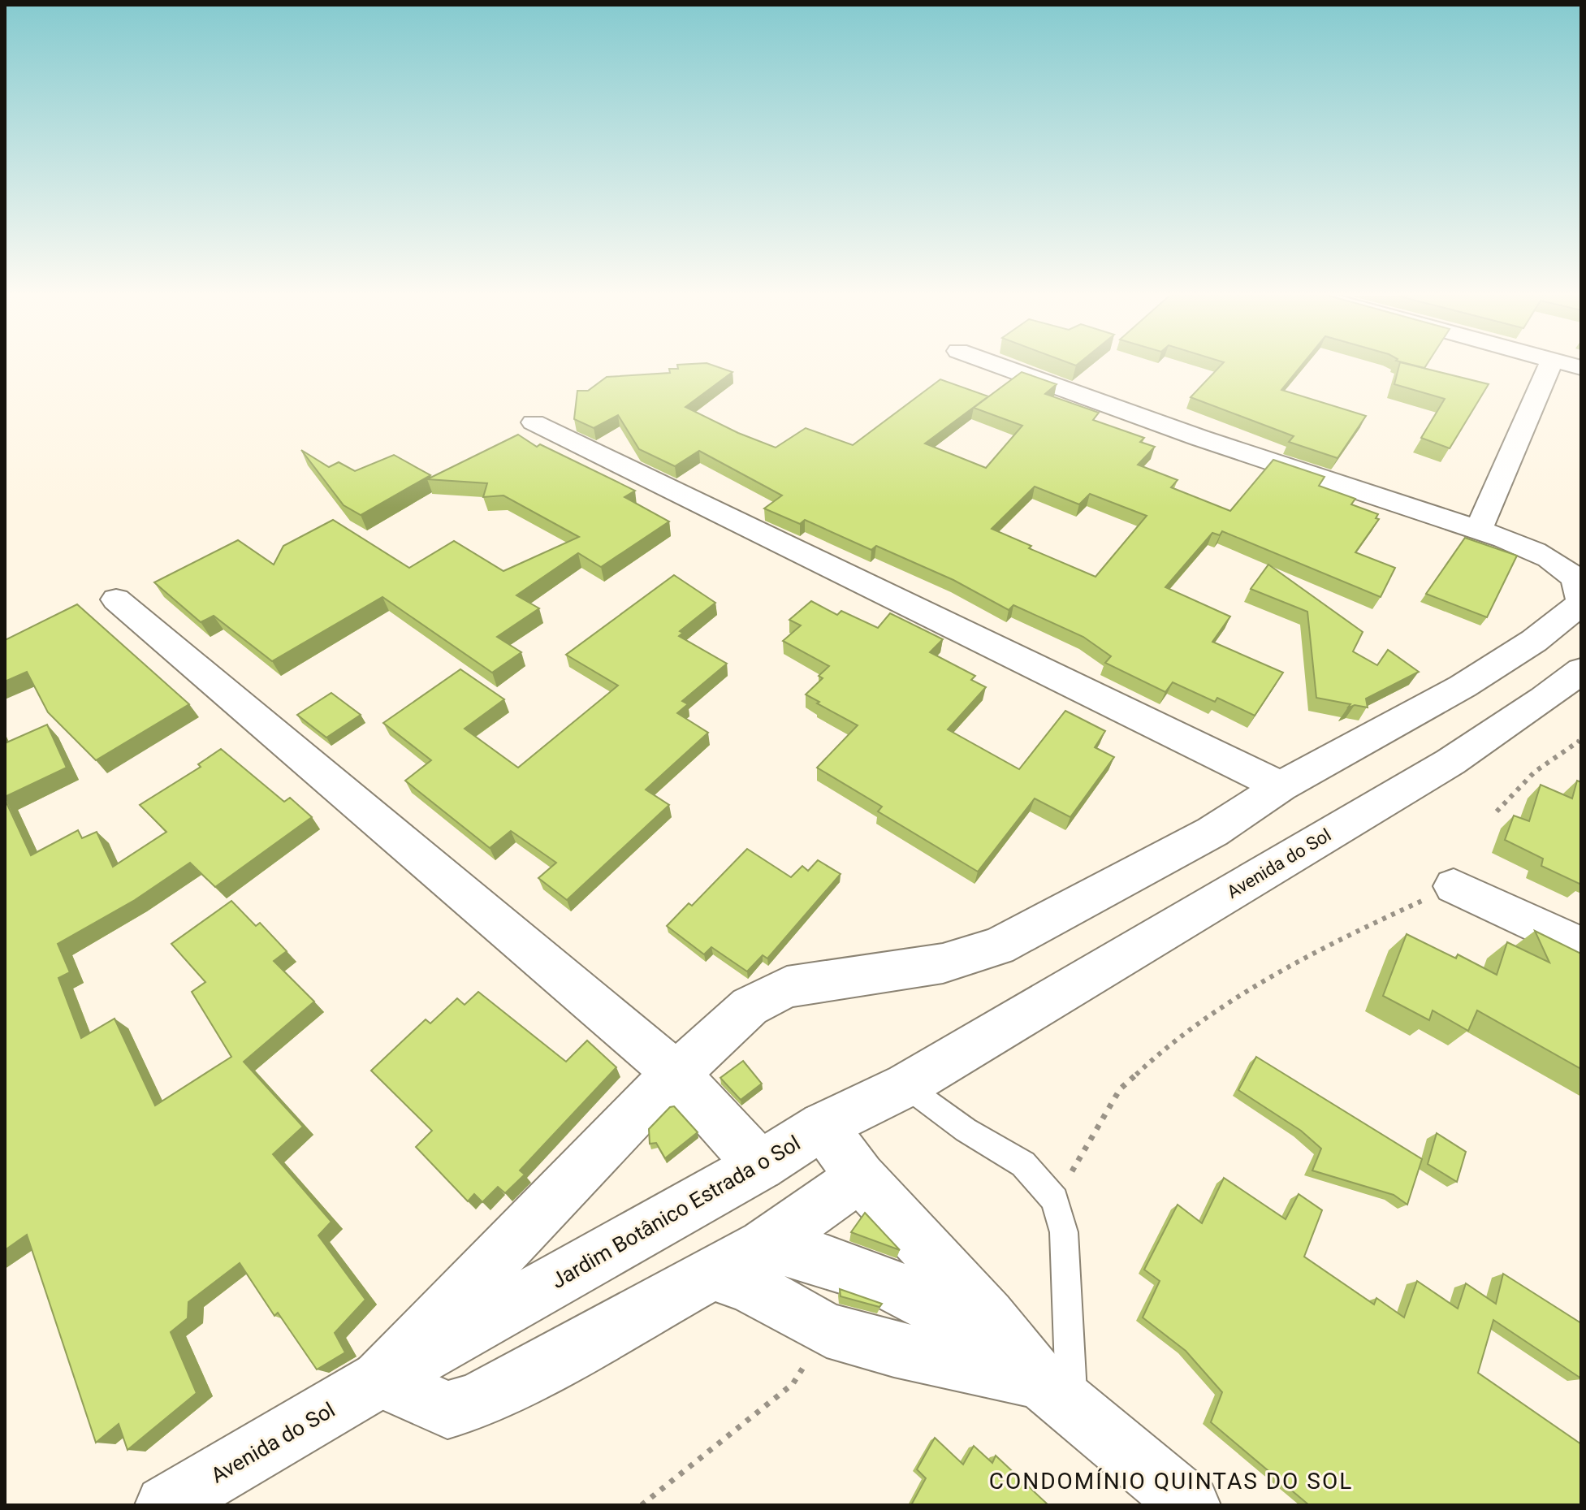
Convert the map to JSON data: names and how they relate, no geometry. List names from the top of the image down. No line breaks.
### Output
{"streets":{"street":["Avenida do Sol","Jardim Botânico Estrada o Sol"]},"crossings":[["Avenida do Sol","Jardim Botânico Estrada o Sol"]],"districts":["CONDOMÍNIO QUINTAS DO SOL"]}
